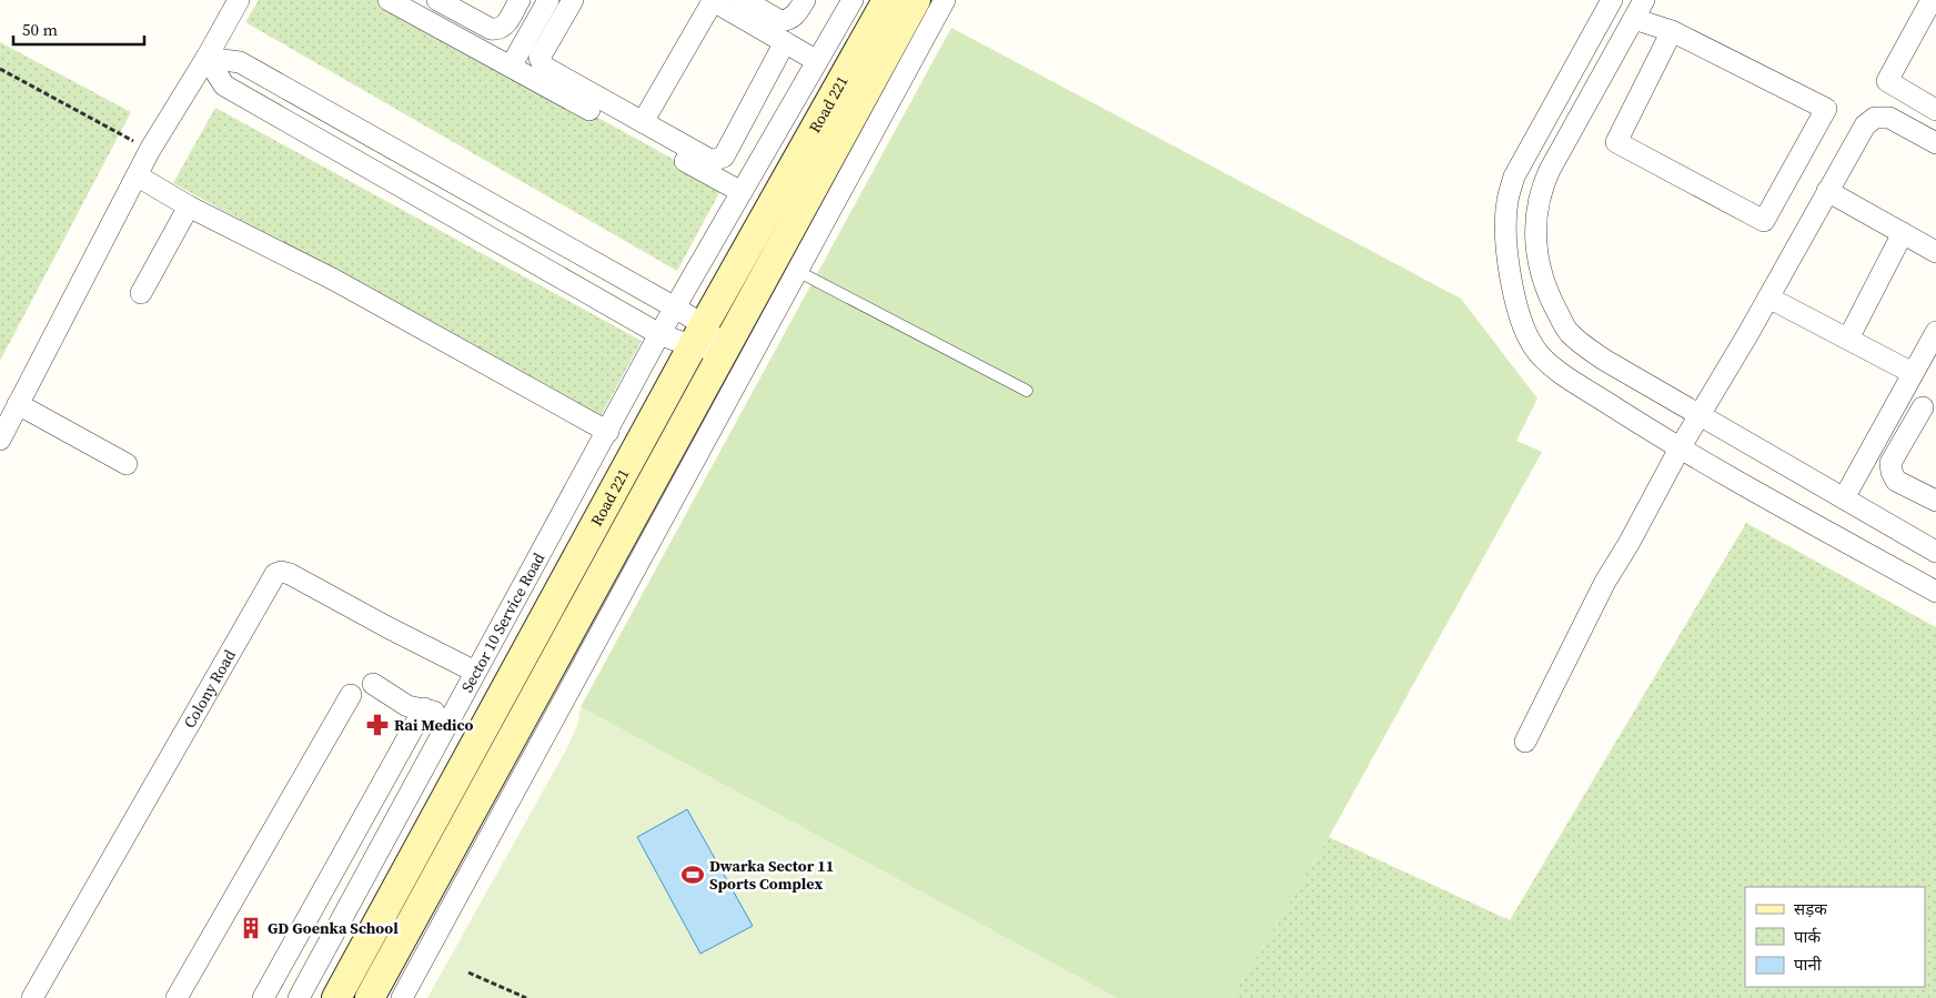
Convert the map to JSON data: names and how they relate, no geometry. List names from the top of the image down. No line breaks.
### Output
{"streets":{"main road":["Road 221"],"street":["Sector 10 Service Road","Colony Road"]},"crossings":[["Sector 10 Service Road","Colony Road"]],"places":{"pharmacy":["Rai Medico"],"sports":["Dwarka Sector 11 Sports Complex"],"building":["GD Goenka School"]},"legend":["सड़क","पार्क","पानी"],"scale_bar":"50 m"}
